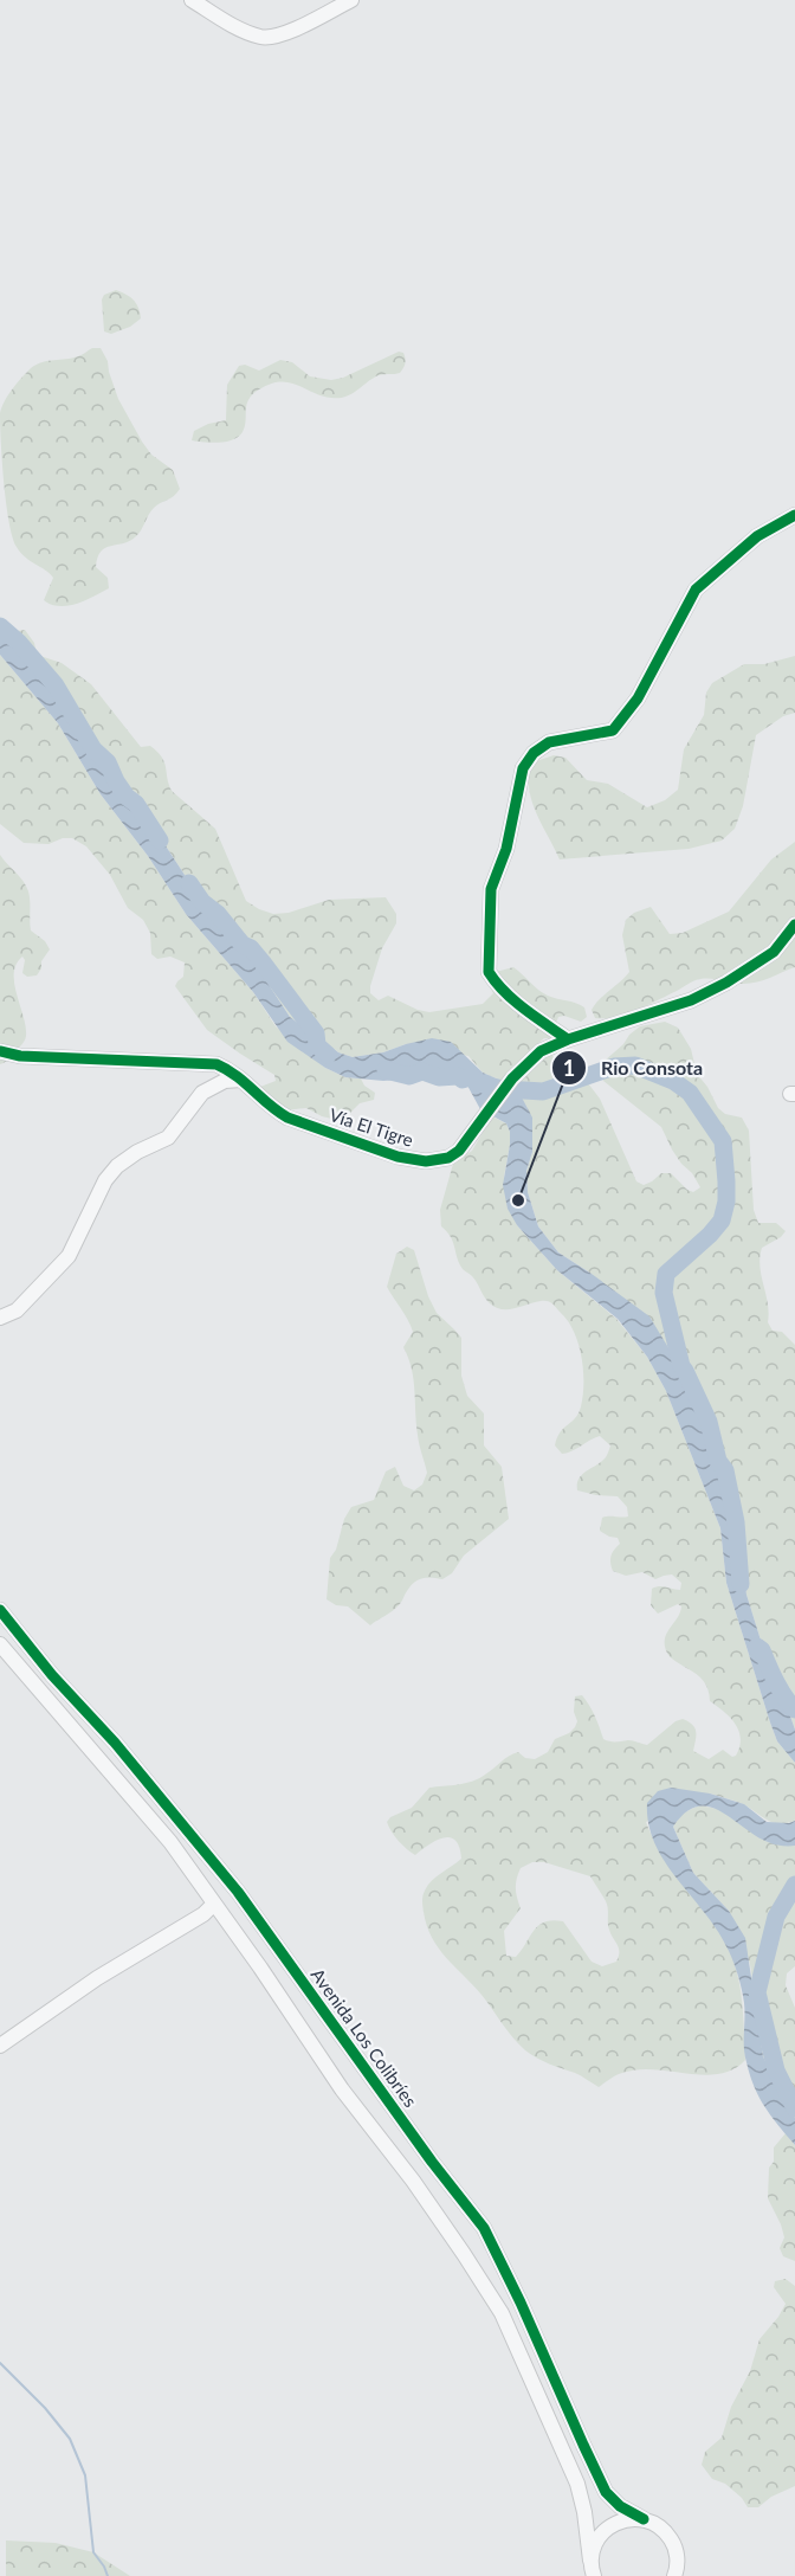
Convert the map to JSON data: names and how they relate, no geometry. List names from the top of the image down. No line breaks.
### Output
{"streets":{"street":["Vía El Tigre","Avenida Los Colibríes"]},"places":["Rio Consota"]}
